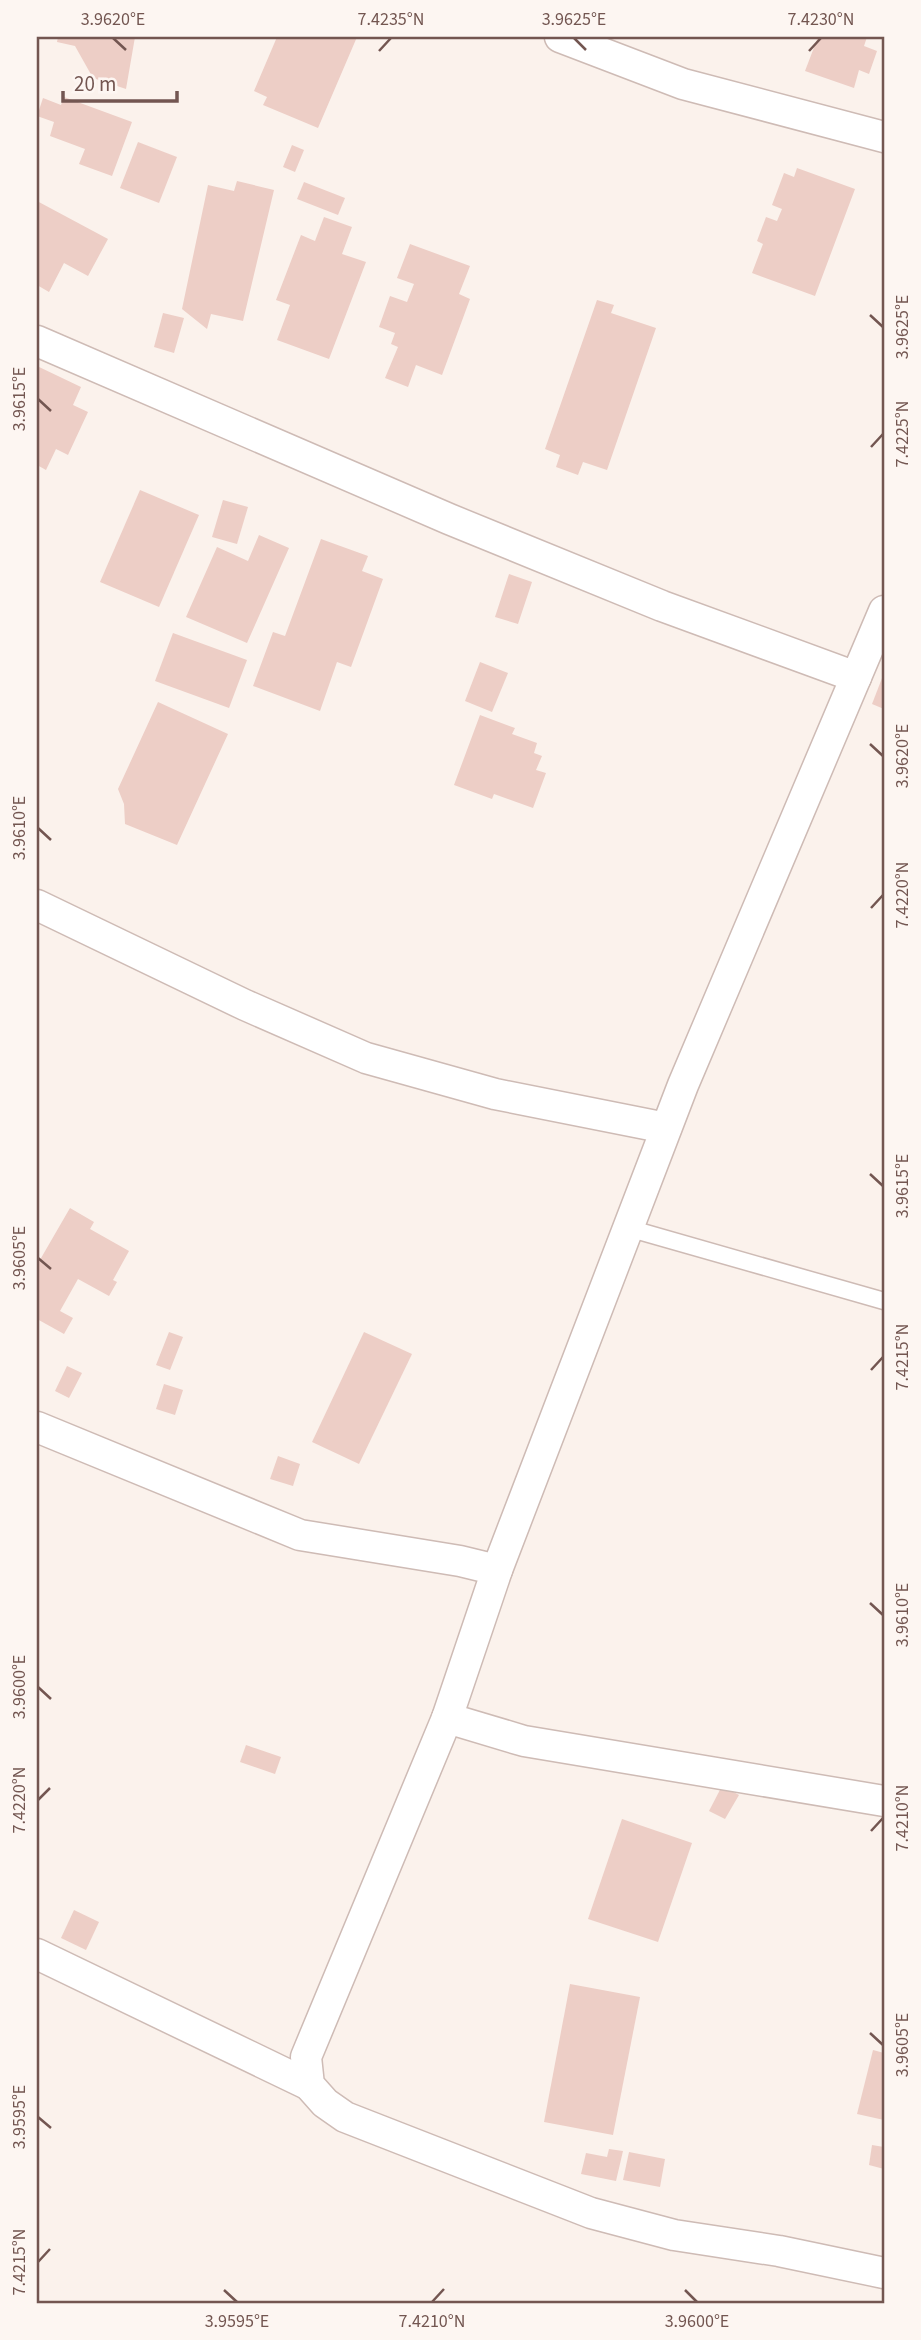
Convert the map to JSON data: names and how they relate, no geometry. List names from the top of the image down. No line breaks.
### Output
{"scale_bar":"20 m","coordinates":["3.9620°E","7.4235°N","3.9625°E","7.4230°N","3.9615°E","7.4225°N","3.9610°E","7.4220°N","3.9605°E","7.4215°N","3.9600°E","7.4210°N","3.9595°E"]}
